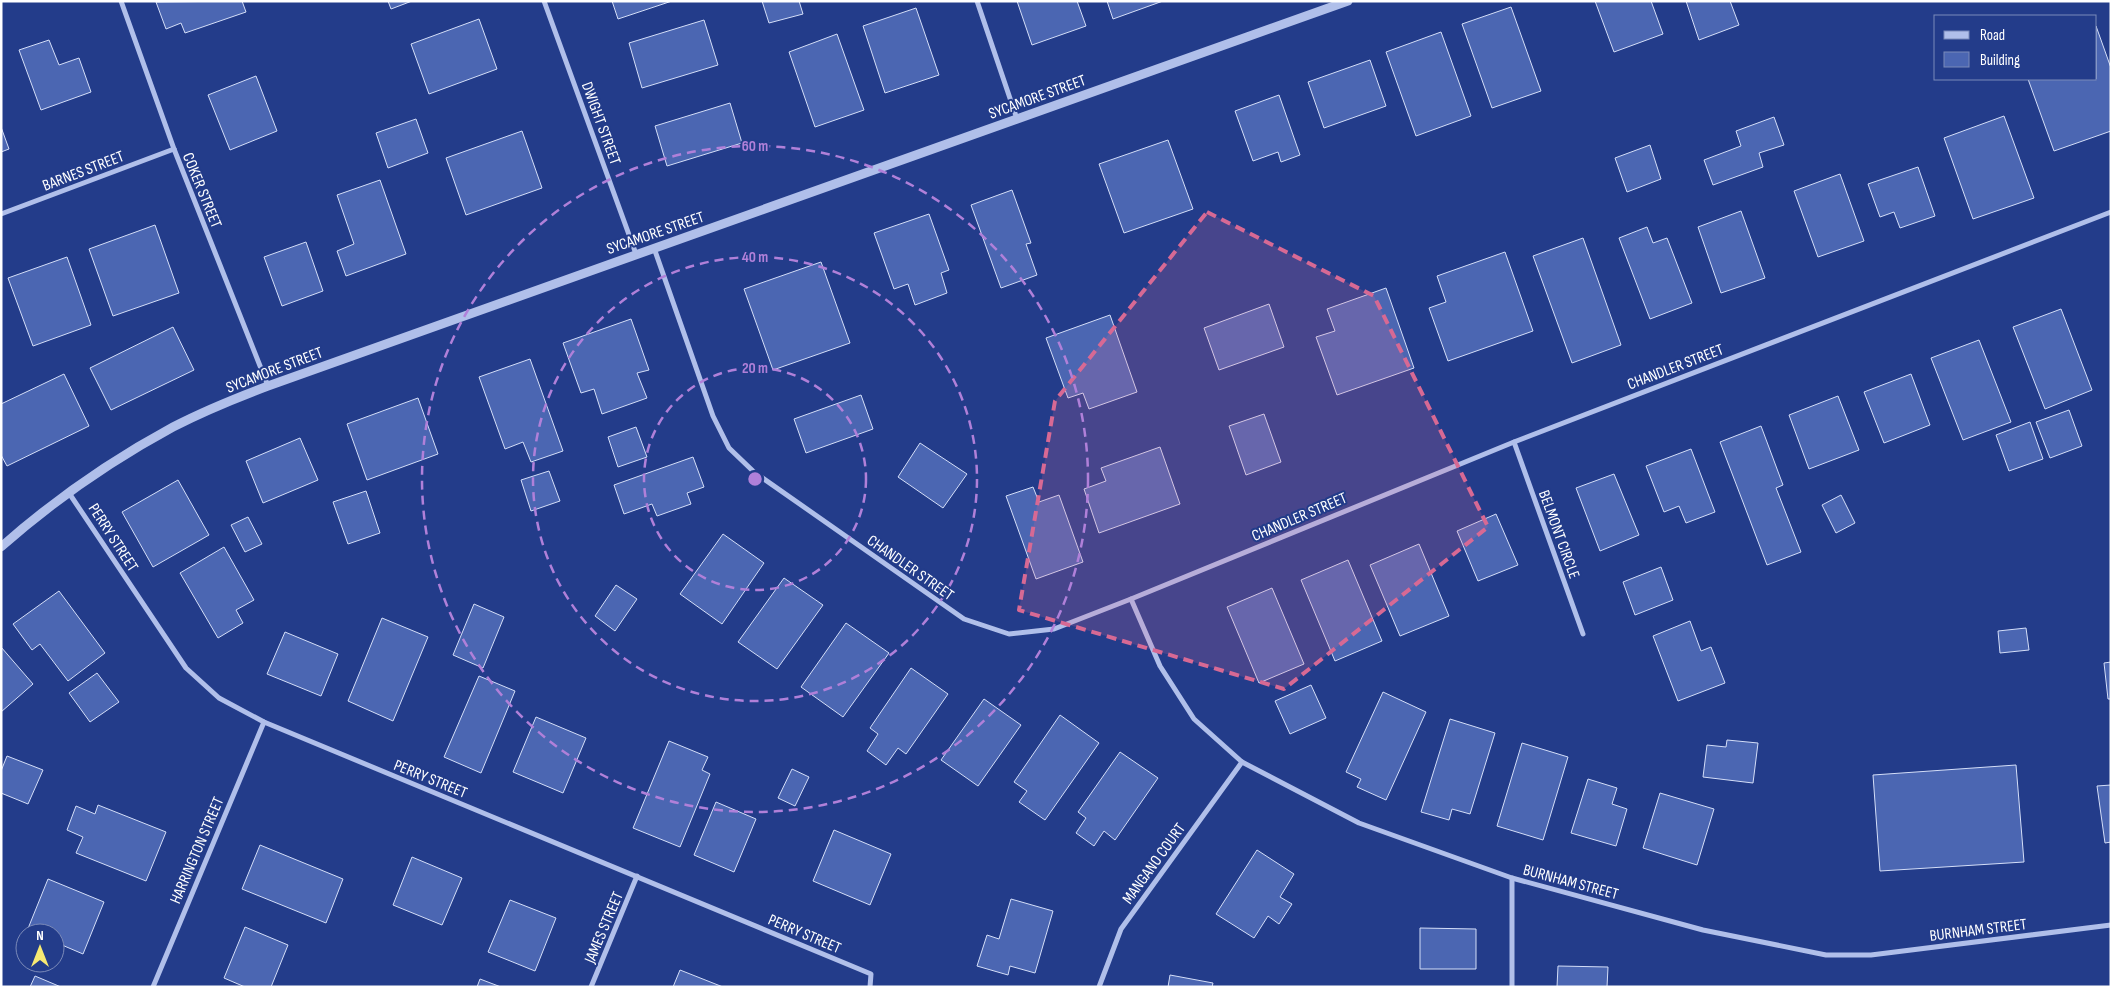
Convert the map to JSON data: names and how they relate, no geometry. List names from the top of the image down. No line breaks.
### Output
{"streets":{"street":["SYCAMORE STREET","DWIGHT STREET","BARNES STREET","COKER STREET","CHANDLER STREET","BELMONT CIRCLE","PERRY STREET","HARRINGTON STREET","MANGANO COURT","BURNHAM STREET","JAMES STREET"]},"crossings":[["SYCAMORE STREET","DWIGHT STREET"],["SYCAMORE STREET","COKER STREET"],["SYCAMORE STREET","CHANDLER STREET"],["SYCAMORE STREET","PERRY STREET"],["BARNES STREET","COKER STREET"],["CHANDLER STREET","BELMONT CIRCLE"],["CHANDLER STREET","BURNHAM STREET"],["PERRY STREET","HARRINGTON STREET"],["PERRY STREET","JAMES STREET"],["MANGANO COURT","BURNHAM STREET"]],"legend":["Road","Building"],"north":"top","rings":["60 m","40 m","20 m"]}
